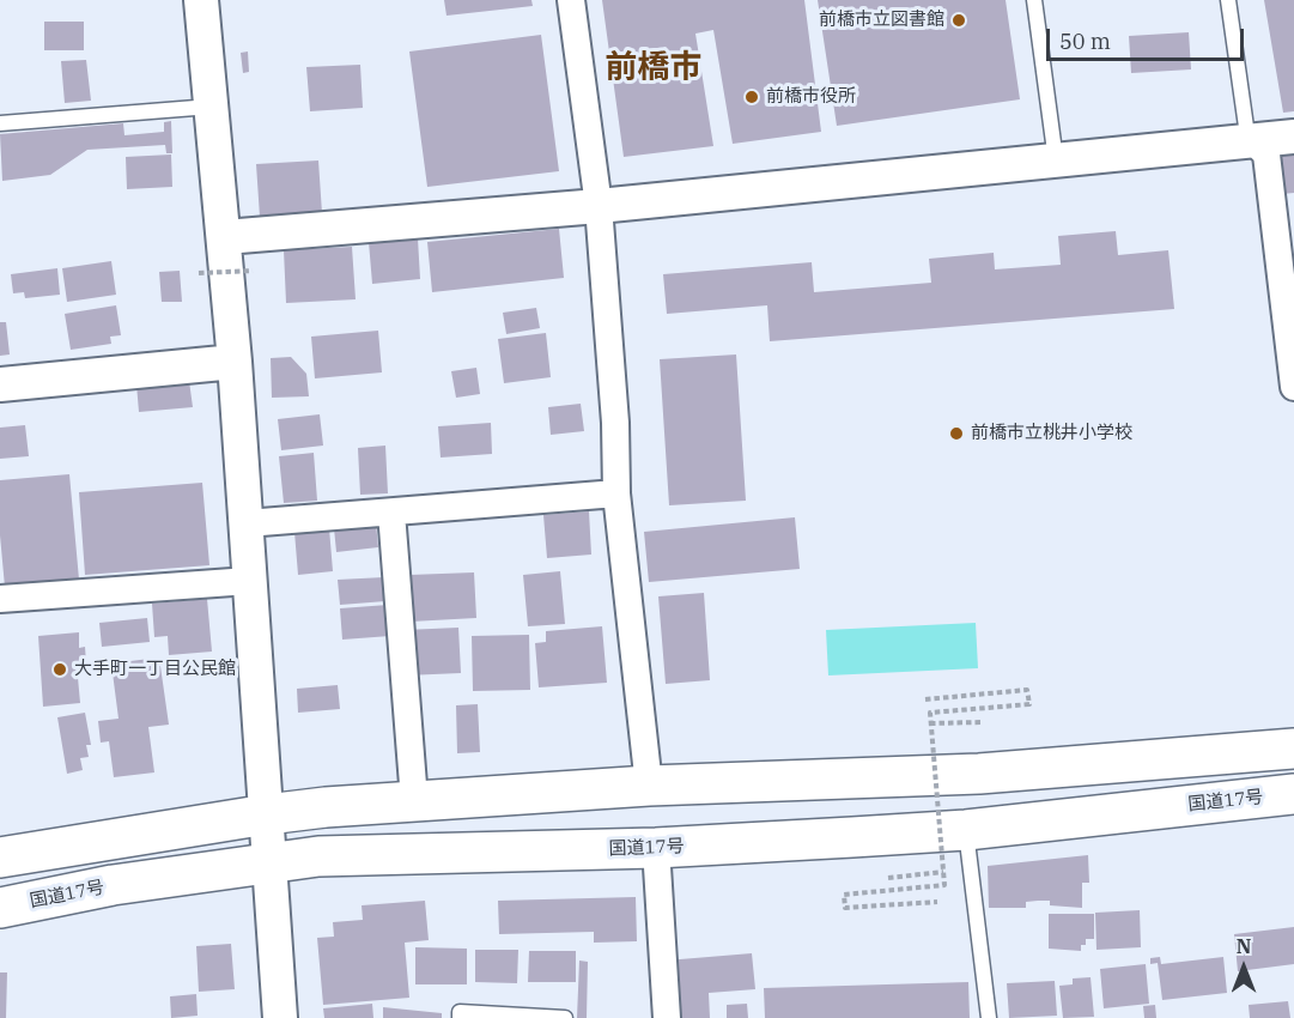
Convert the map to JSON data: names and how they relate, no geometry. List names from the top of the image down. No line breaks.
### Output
{"streets":{"highway":["国道17号"]},"districts":["前橋市"],"places":["前橋市立図書館","前橋市役所","前橋市立桃井小学校","大手町一丁目公民館"],"scale_bar":"50 m","north":"top"}
